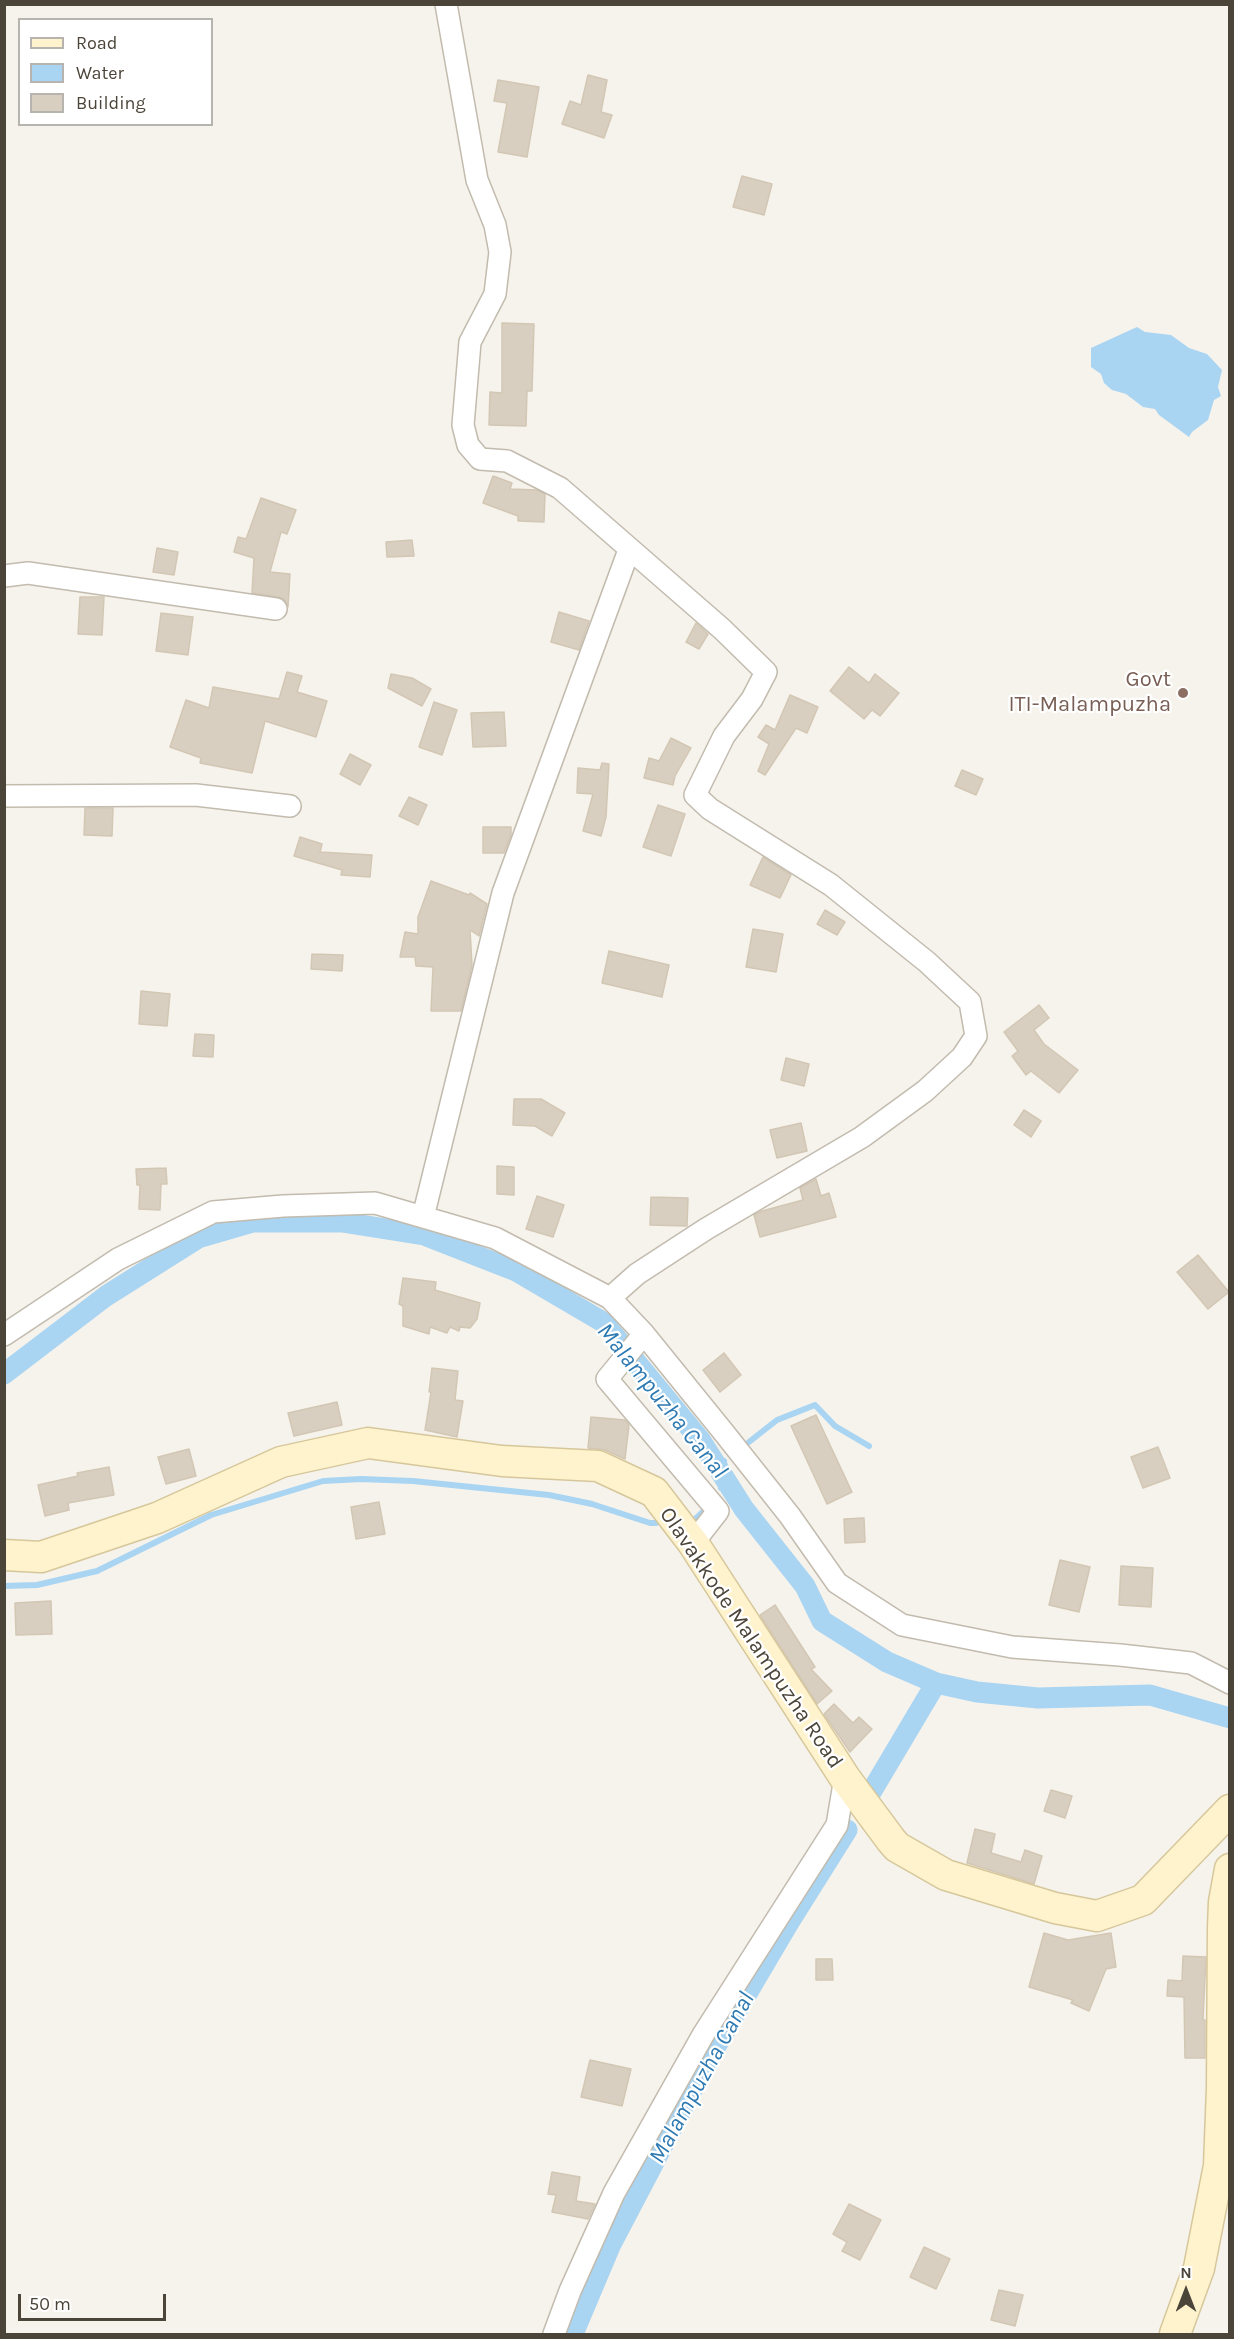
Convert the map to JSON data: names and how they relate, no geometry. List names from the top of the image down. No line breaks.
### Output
{"streets":{"main road":["Olavakkode Malampuzha Road"]},"water":["Malampuzha Canal"],"places":["Govt ITI-Malampuzha"],"legend":["Road","Water","Building"],"scale_bar":"50 m","north":"top"}
